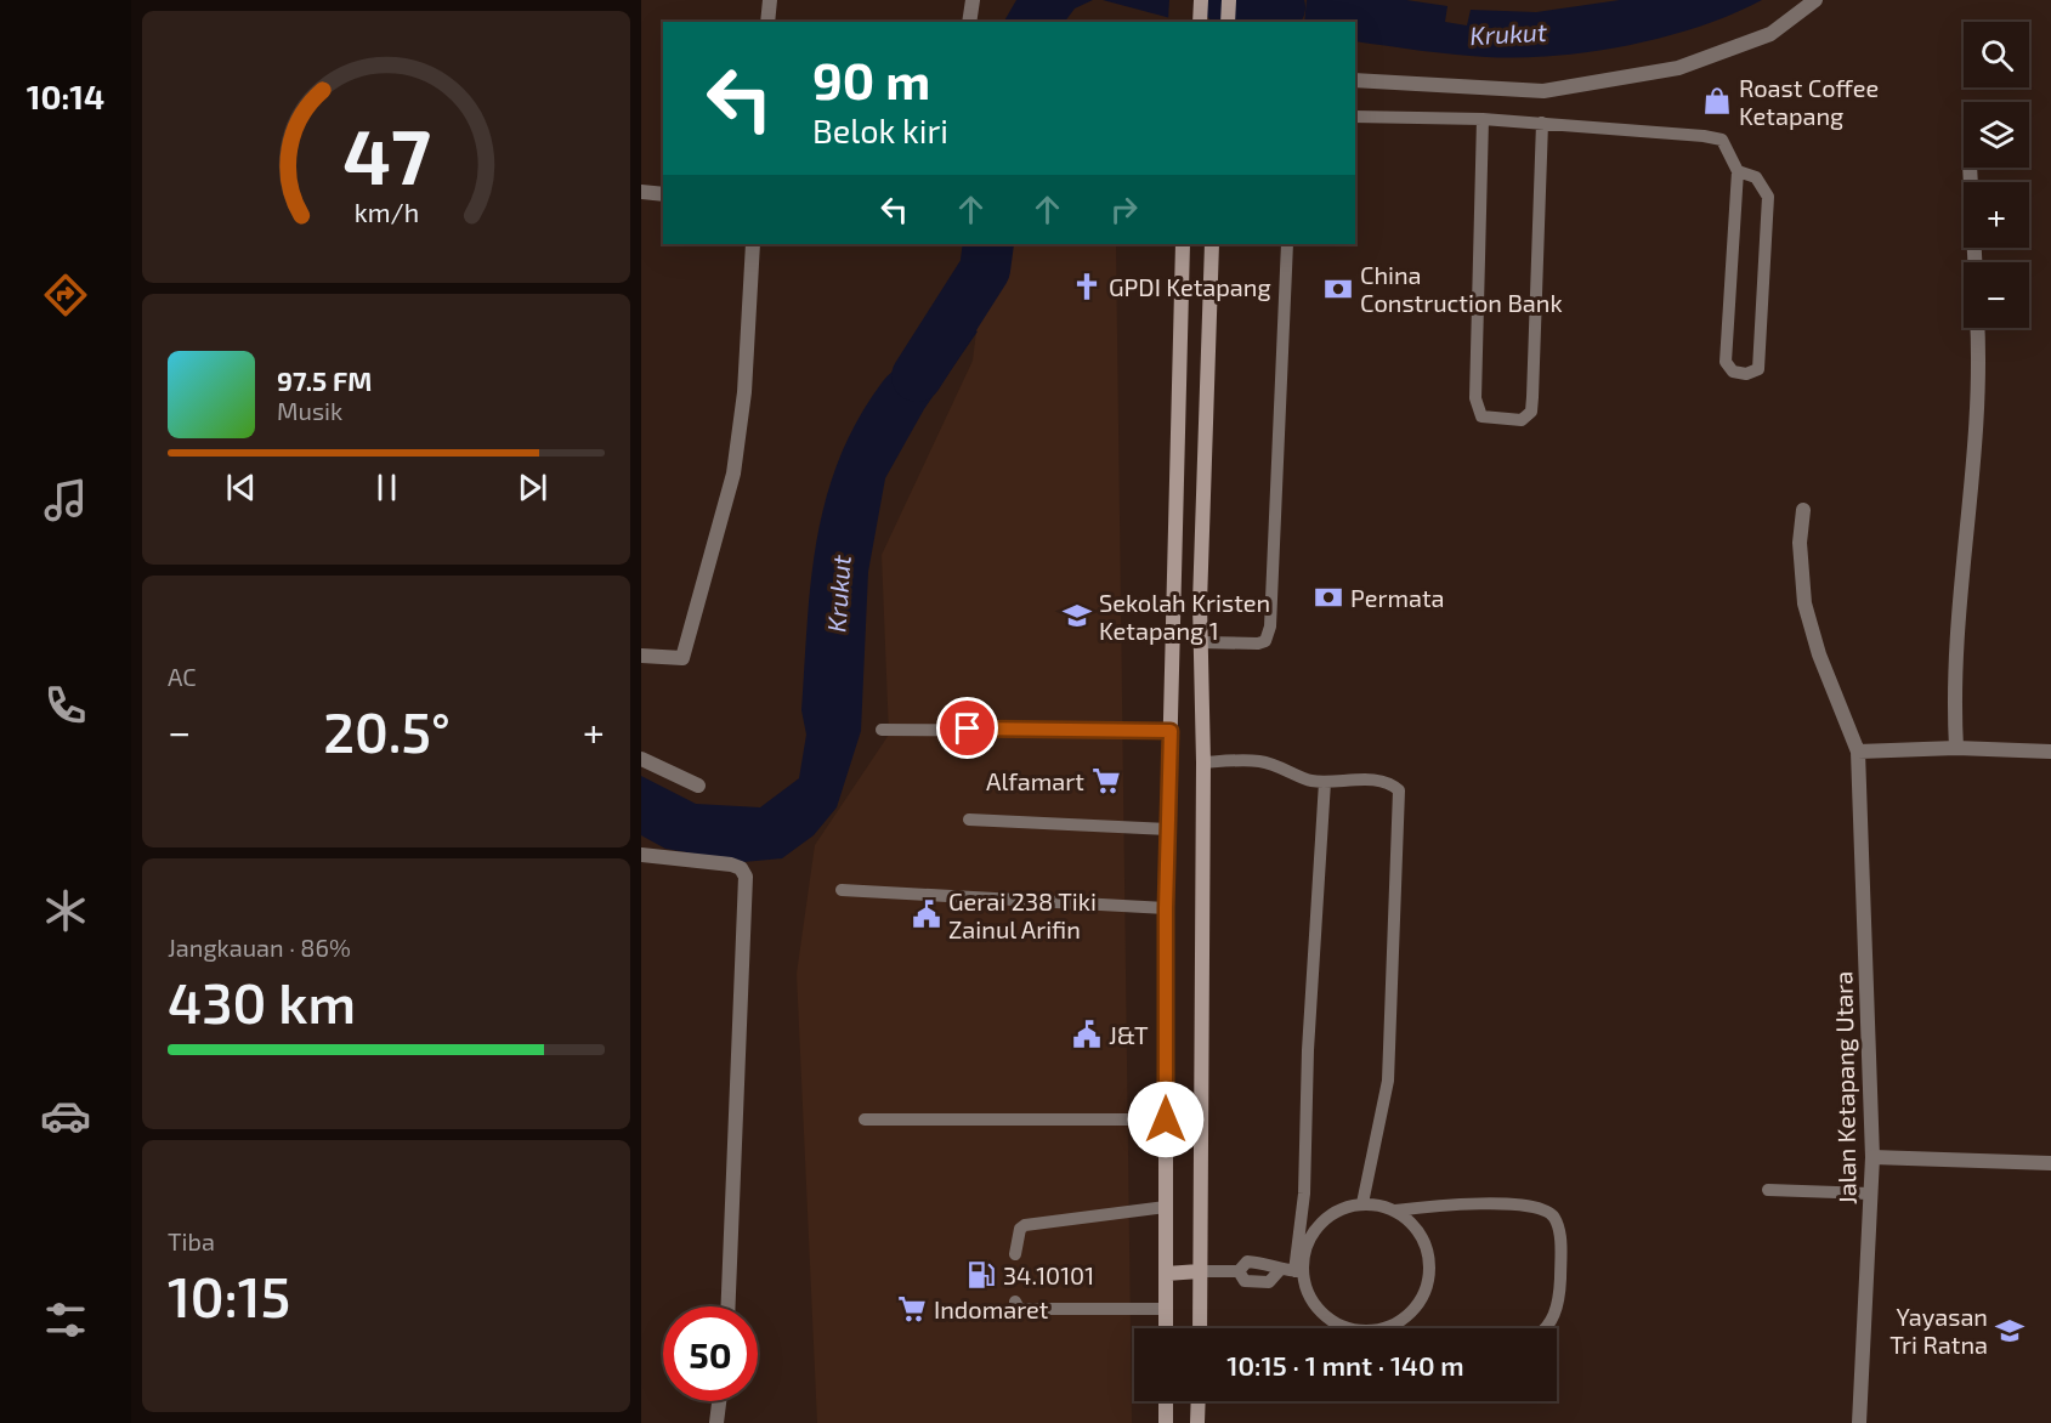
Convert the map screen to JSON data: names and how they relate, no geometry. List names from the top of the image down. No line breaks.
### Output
{"streets":{"street":["Jalan Ketapang Utara"]},"water":["Krukut"],"places":{"shop":["Roast Coffee Ketapang"],"church":["GPDI Ketapang"],"bank":["China Construction Bank","Permata"],"school or university":["Sekolah Kristen Ketapang 1","Yayasan Tri Ratna"],"supermarket":["Alfamart","Indomaret"],"public building":["Gerai 238 Tiki Zainul Arifin","J&T"],"fuel station":["34.10101"]},"page":{"tabs":"10:14","map_buttons":["+","−"],"turn":["90 m","Belok kiri"],"song":["97.5 FM","Musik"],"tile":["AC",["Jangkauan · 86%","430 km"],["Tiba","10:15"]],"heat":["−","20.5°","+"],"limit":"50","trip":"10:15 · 1 mnt · 140 m","gauge":["47","km/h"]}}
